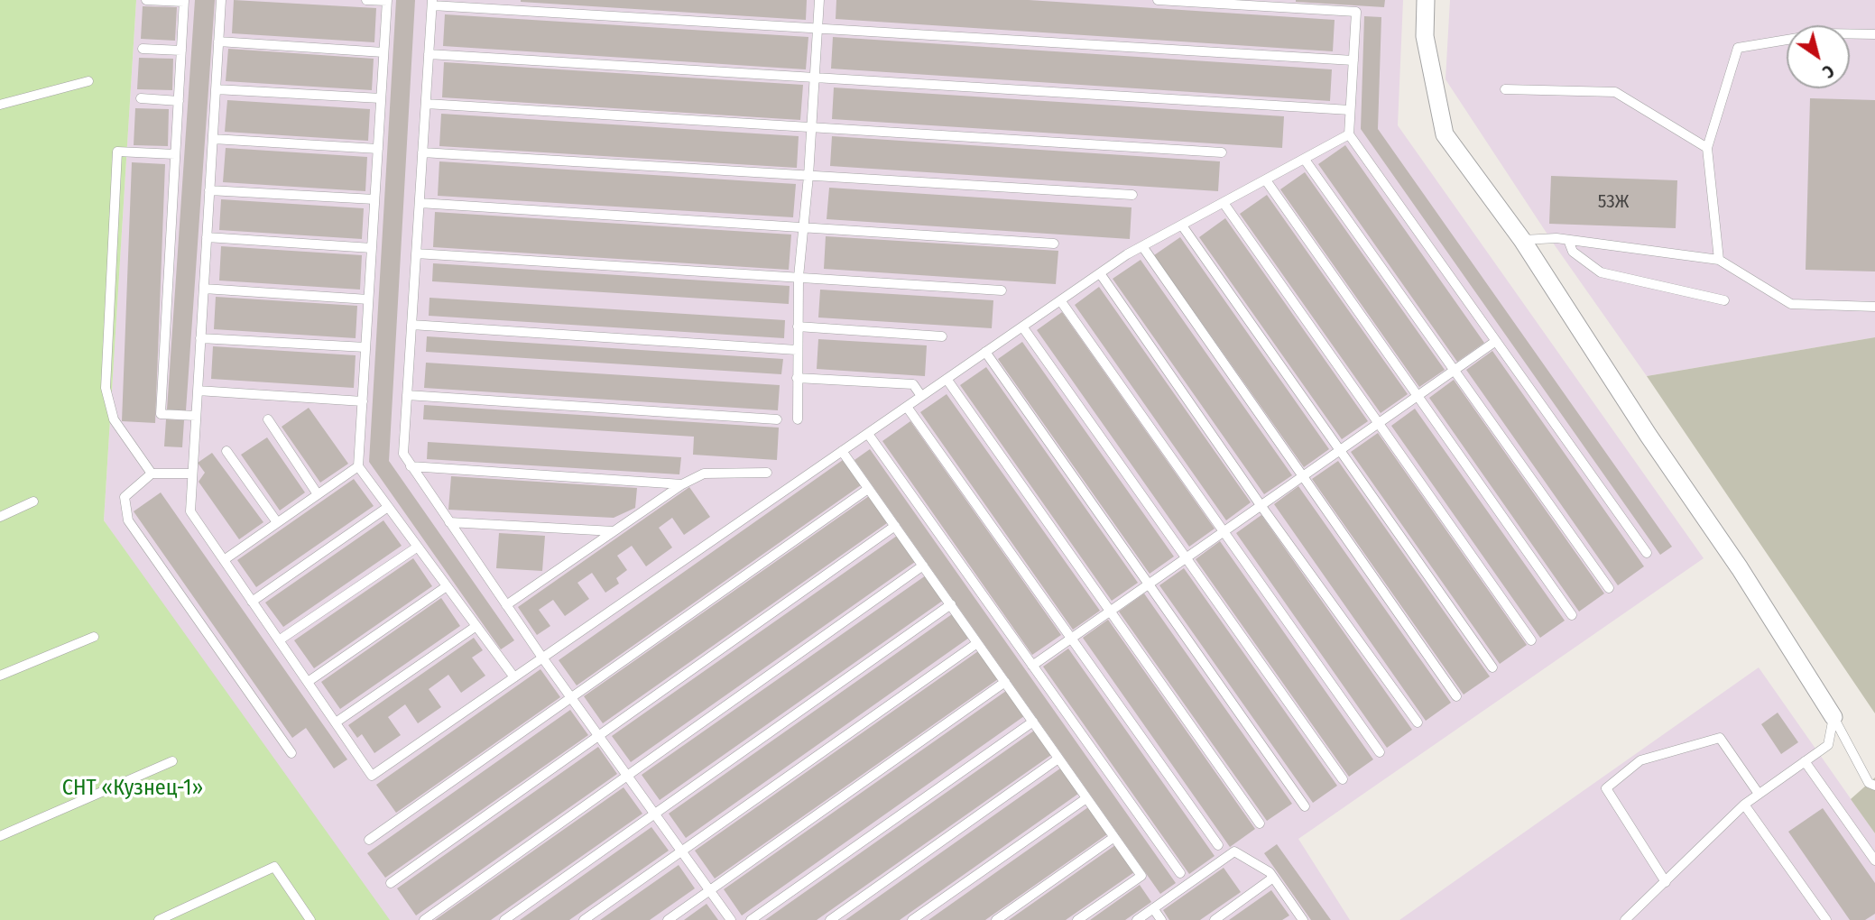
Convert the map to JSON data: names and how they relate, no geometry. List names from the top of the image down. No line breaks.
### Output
{"parks":["СНТ «Кузнец-1»"],"house_numbers":["53Ж"],"north":"bottom right"}
